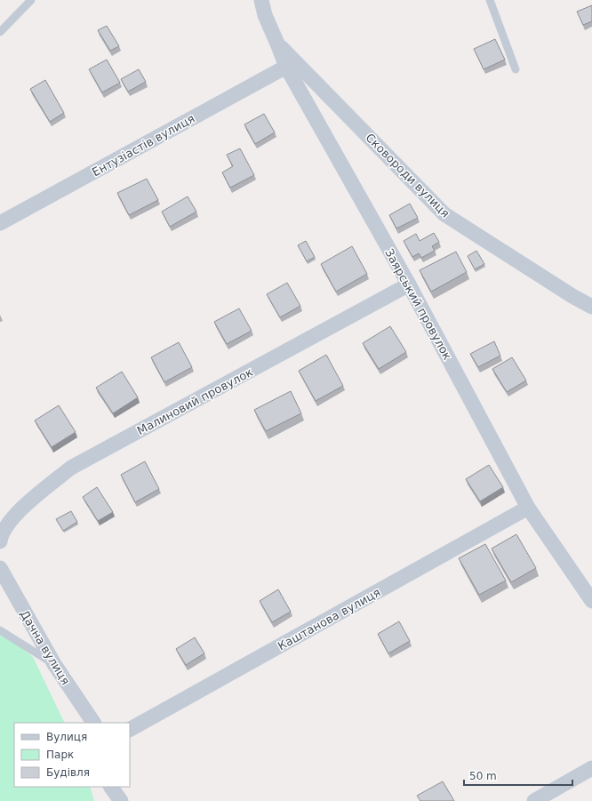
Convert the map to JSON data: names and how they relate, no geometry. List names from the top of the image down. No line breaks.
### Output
{"streets":{"street":["Ентузіастів вулиця","Сковороди вулиця","Заярський провулок","Малиновий провулок","Каштанова вулиця","Дачна вулиця"]},"crossings":[["Ентузіастів вулиця","Заярський провулок"],["Сковороди вулиця","Заярський провулок"],["Заярський провулок","Малиновий провулок"],["Заярський провулок","Каштанова вулиця"]],"legend":["Вулиця","Парк","Будівля"],"scale_bar":"50 m"}
